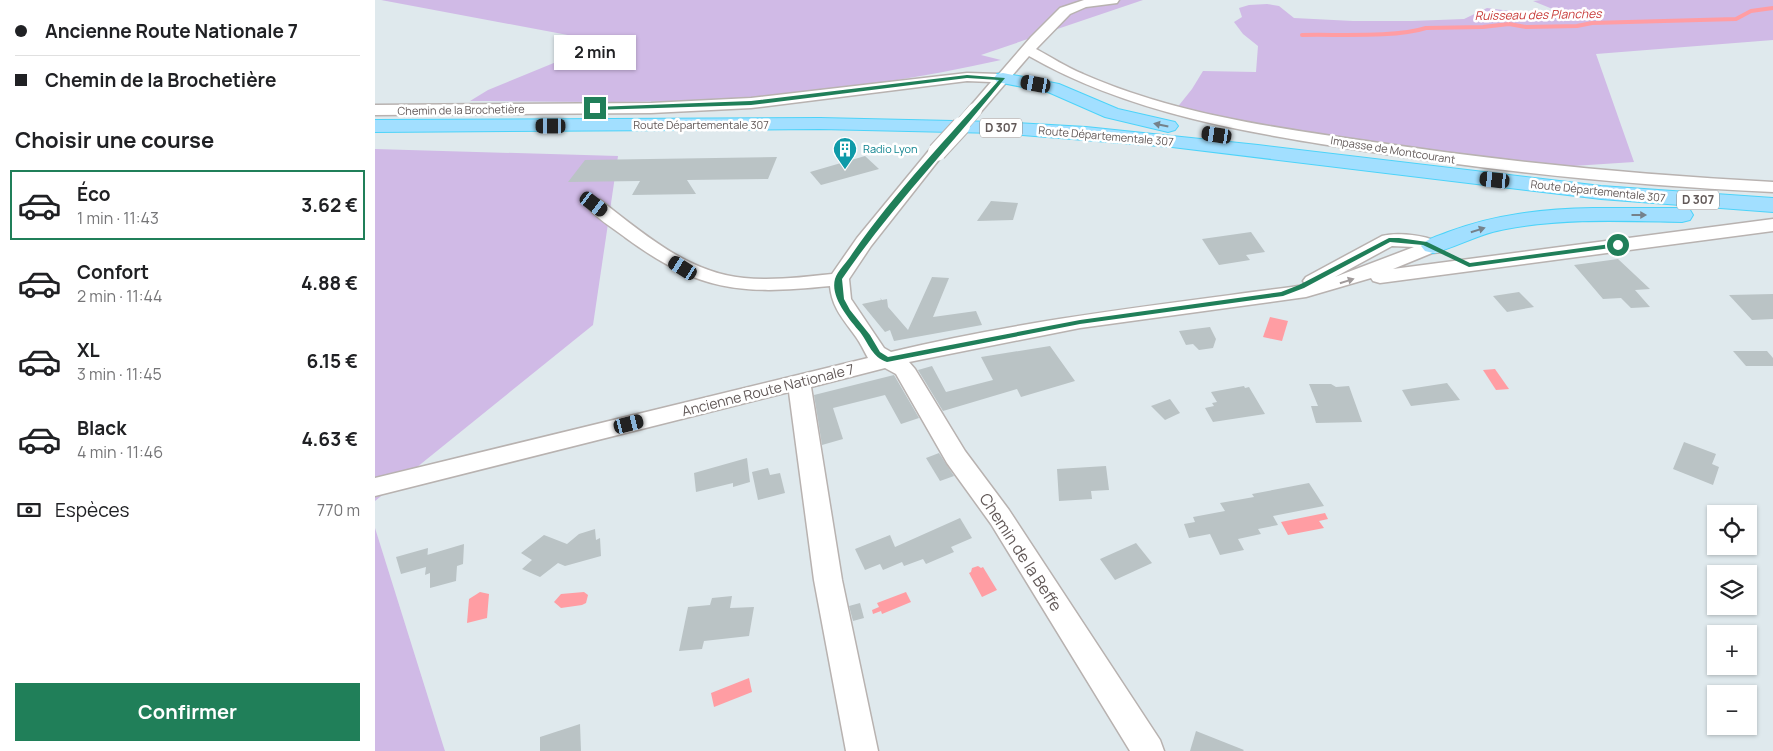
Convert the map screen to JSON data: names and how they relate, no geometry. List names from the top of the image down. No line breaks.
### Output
{"streets":{"main road":["Route Départementale 307","D 307"],"street":["Chemin de la Brochetière","Impasse de Montcourant","Ancienne Route Nationale 7","Chemin de la Beffe"]},"crossings":[["Ancienne Route Nationale 7","Chemin de la Beffe"]],"water":["Ruisseau des Planches"],"places":{"building":["Radio Lyon"]},"page":{"banner":["Ancienne Route Nationale 7","Chemin de la Brochetière"],"bubble":"2 min","heading":"Choisir une course","list":[{"name":"Éco","note":"1 min · 11:43","value":"3.62 €"},{"name":"Confort","note":"2 min · 11:44","value":"4.88 €"},{"name":"XL","note":"3 min · 11:45","value":"6.15 €"},{"name":"Black","note":"4 min · 11:46","value":"4.63 €"}],"pay":["Espèces","770 m"],"map_buttons":["+","−"],"buttons":"Confirmer"}}
